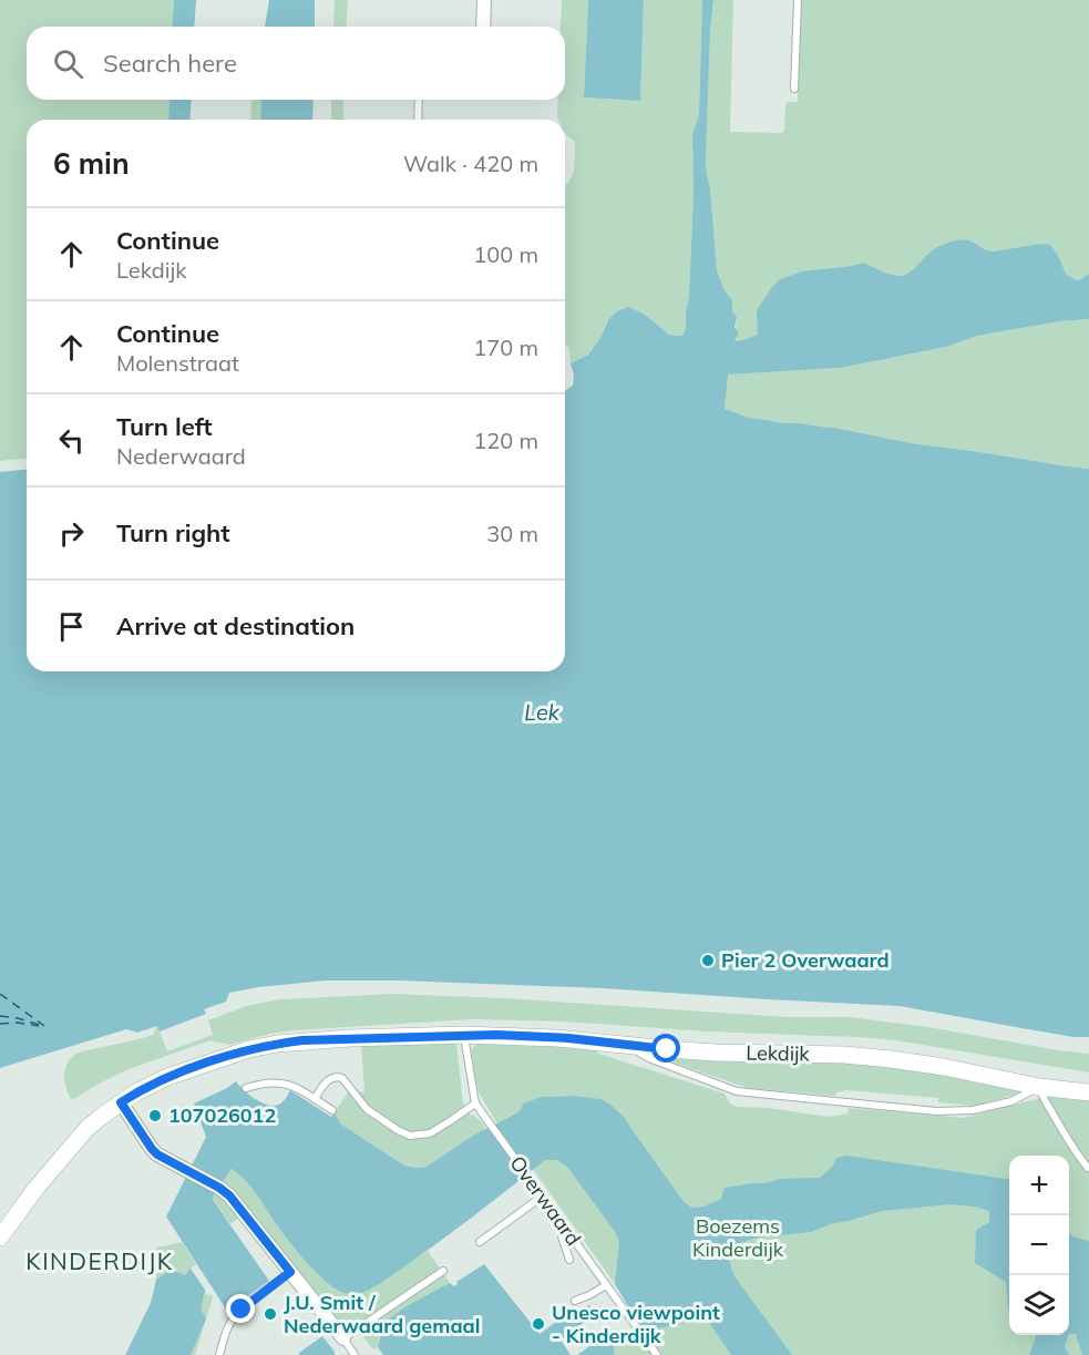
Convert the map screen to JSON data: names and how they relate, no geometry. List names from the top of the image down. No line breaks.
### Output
{"streets":{"street":["Lekdijk"],"lane":["Overwaard"]},"crossings":[["Lekdijk","Overwaard"]],"districts":["KINDERDIJK"],"water":["Lek"],"parks":["Boezems Kinderdijk"],"places":["Pier 2 Overwaard","107026012","J.U. Smit / Nederwaard gemaal","Unesco viewpoint - Kinderdijk"],"page":{"search":"Search here","heading":["6 min","Walk · 420 m"],"list":[["Continue","Lekdijk","100 m"],["Continue","Molenstraat","170 m"],["Turn left","Nederwaard","120 m"],["Turn right","30 m"],"Arrive at destination"],"map_buttons":["+","−"]}}
